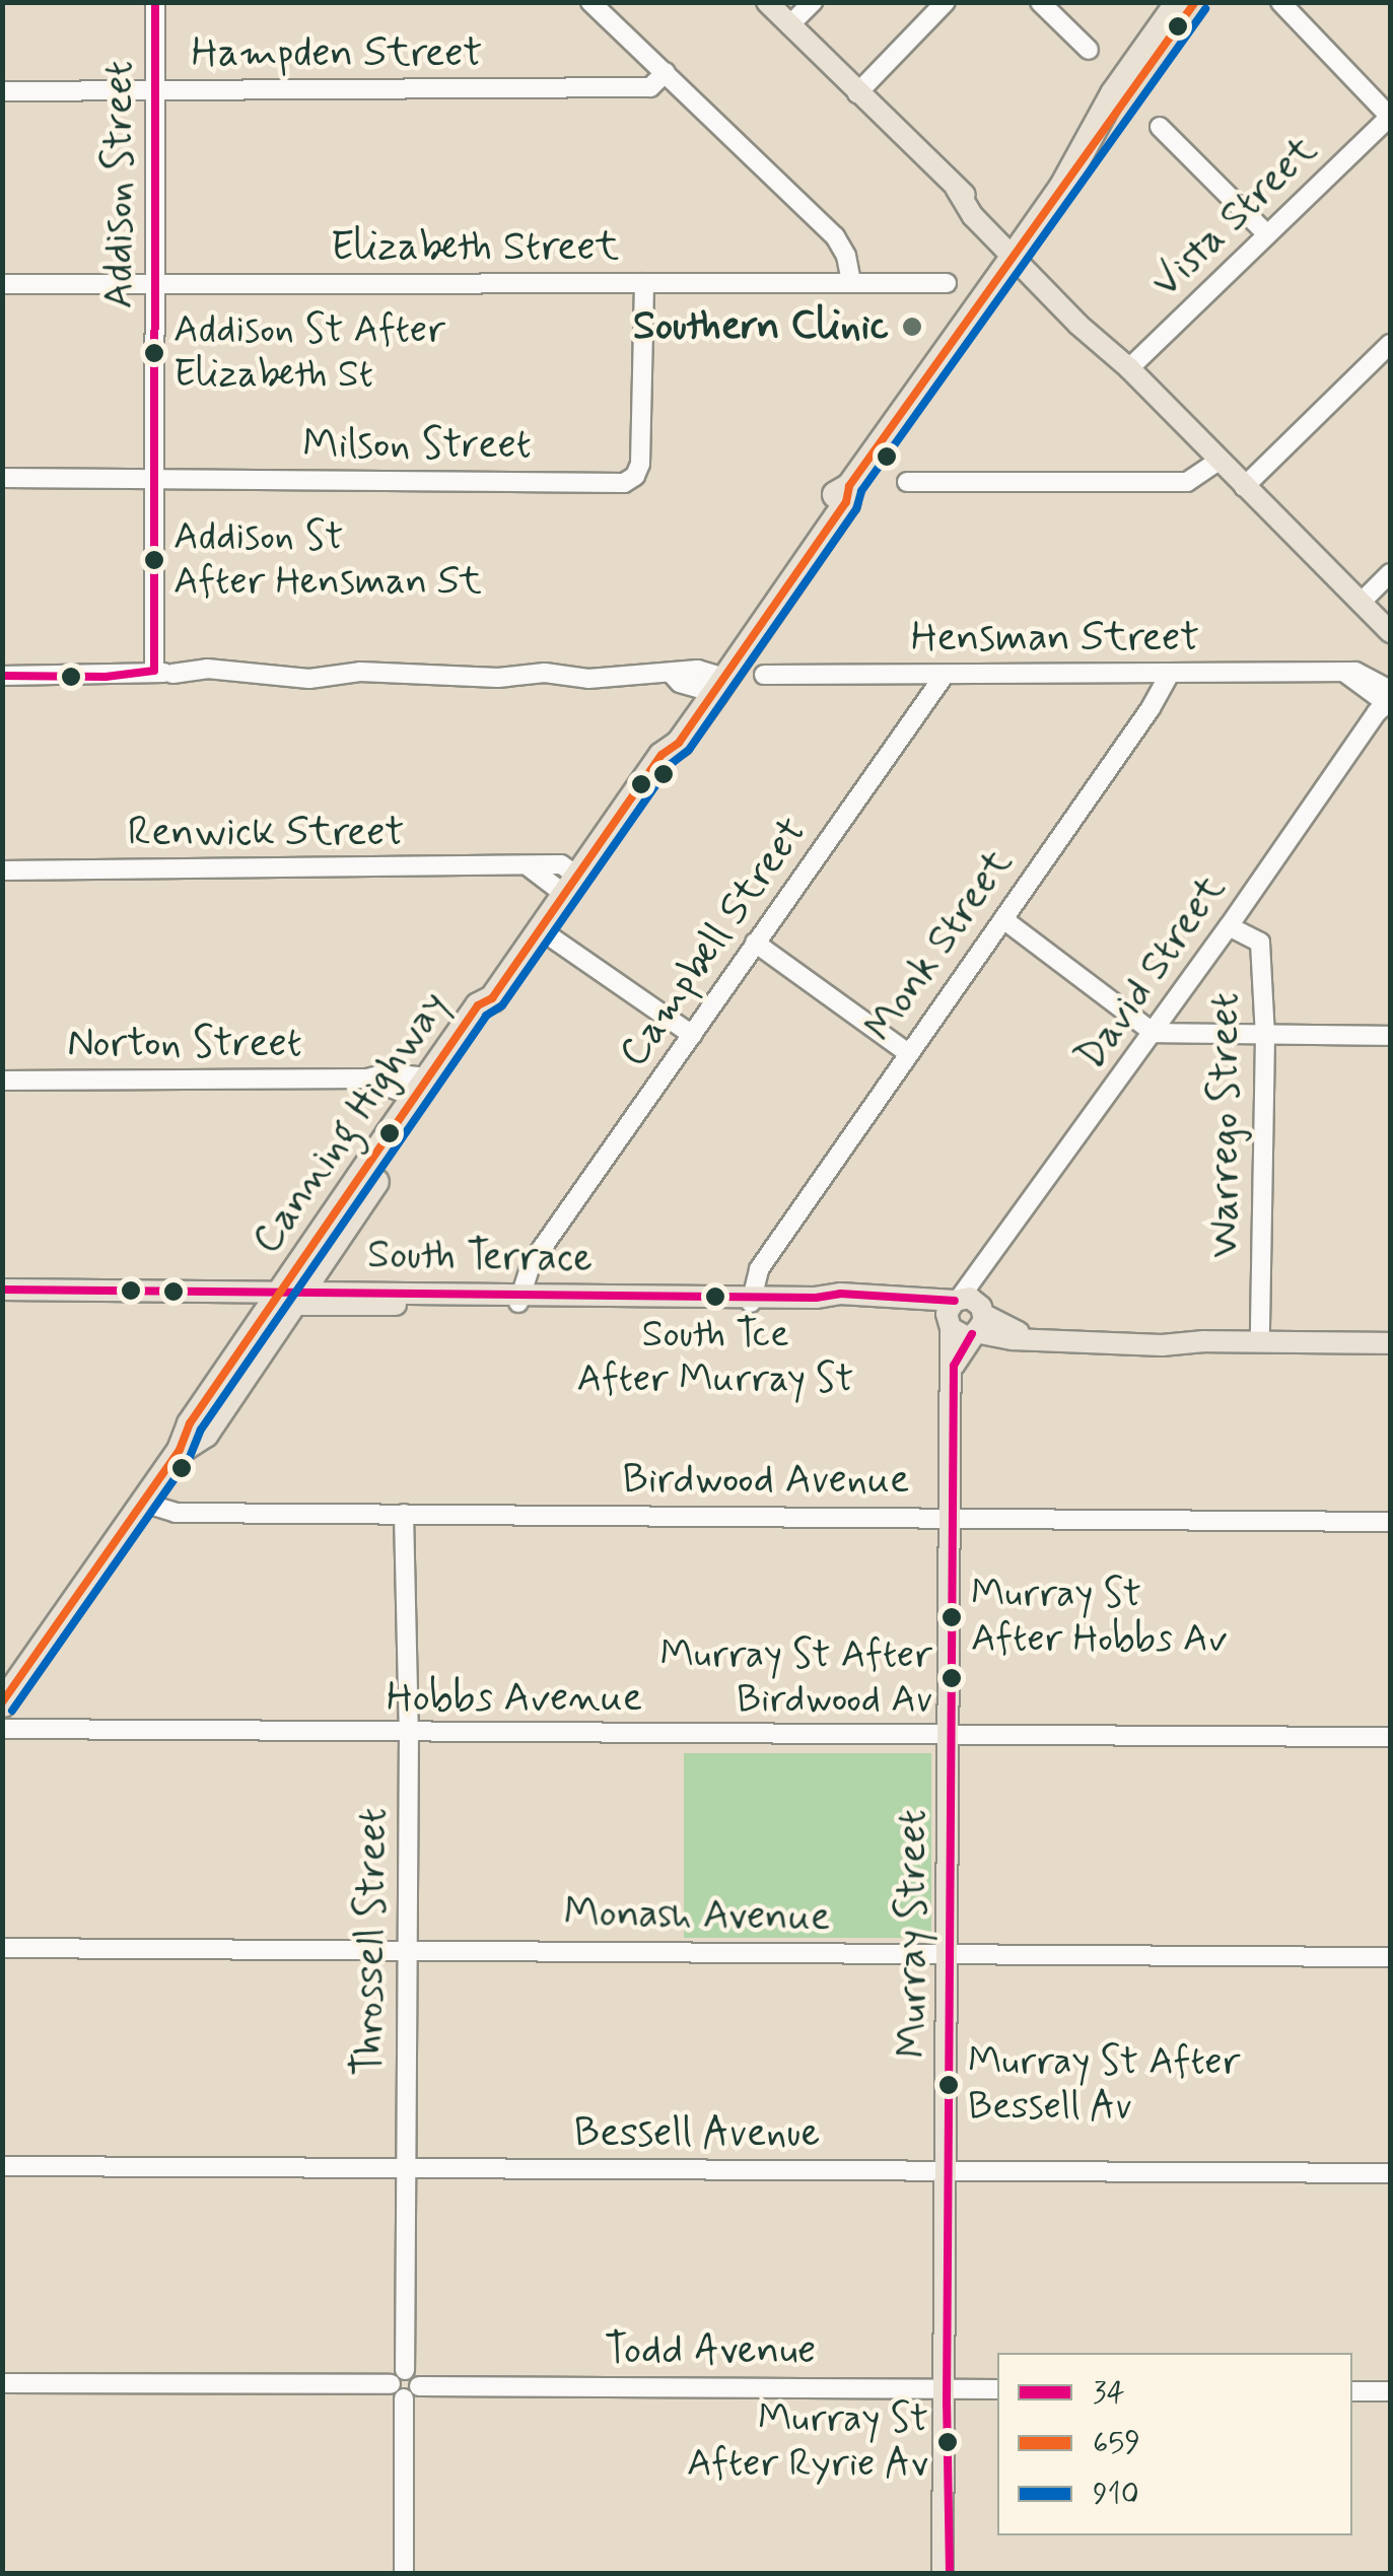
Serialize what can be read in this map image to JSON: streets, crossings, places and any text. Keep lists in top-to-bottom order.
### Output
{
  "streets": {
    "highway": ["Canning Highway"],
    "main road": ["South Terrace", "Murray Street"],
    "street": [
      "Hampden Street",
      "Addison Street",
      "Vista Street",
      "Elizabeth Street",
      "Milson Street",
      "Hensman Street",
      "Renwick Street",
      "Campbell Street",
      "Monk Street",
      "David Street",
      "Norton Street",
      "Warrego Street",
      "Birdwood Avenue",
      "Hobbs Avenue",
      "Monash Avenue",
      "Throssell Street",
      "Bessell Avenue",
      "Todd Avenue"
    ]
  },
  "crossings": [
    ["Hampden Street", "Addison Street"],
    ["Addison Street", "Elizabeth Street"],
    ["Addison Street", "Milson Street"],
    ["Elizabeth Street", "Milson Street"],
    ["Hensman Street", "Campbell Street"],
    ["Hensman Street", "Monk Street"],
    ["Hensman Street", "David Street"],
    ["Renwick Street", "Canning Highway"],
    ["Campbell Street", "South Terrace"],
    ["Monk Street", "South Terrace"],
    ["David Street", "Warrego Street"],
    ["David Street", "South Terrace"],
    ["David Street", "Murray Street"],
    ["Norton Street", "Canning Highway"],
    ["Canning Highway", "South Terrace"],
    ["Canning Highway", "Birdwood Avenue"],
    ["Warrego Street", "South Terrace"],
    ["South Terrace", "Murray Street"],
    ["Birdwood Avenue", "Murray Street"],
    ["Birdwood Avenue", "Throssell Street"],
    ["Hobbs Avenue", "Murray Street"],
    ["Hobbs Avenue", "Throssell Street"],
    ["Monash Avenue", "Murray Street"],
    ["Monash Avenue", "Throssell Street"],
    ["Murray Street", "Bessell Avenue"],
    ["Murray Street", "Todd Avenue"],
    ["Throssell Street", "Bessell Avenue"],
    ["Throssell Street", "Todd Avenue"]
  ],
  "places": [
    "Southern Clinic",
    "Addison St After Elizabeth St",
    "Addison St After Hensman St",
    "South Tce After Murray St",
    "Murray St After Hobbs Av",
    "Murray St After Birdwood Av",
    "Murray St After Bessell Av",
    "Murray St After Ryrie Av"
  ],
  "lines": ["transit line 34", "transit line 659", "transit line 910"],
  "legend": ["34", "659", "910"]
}
